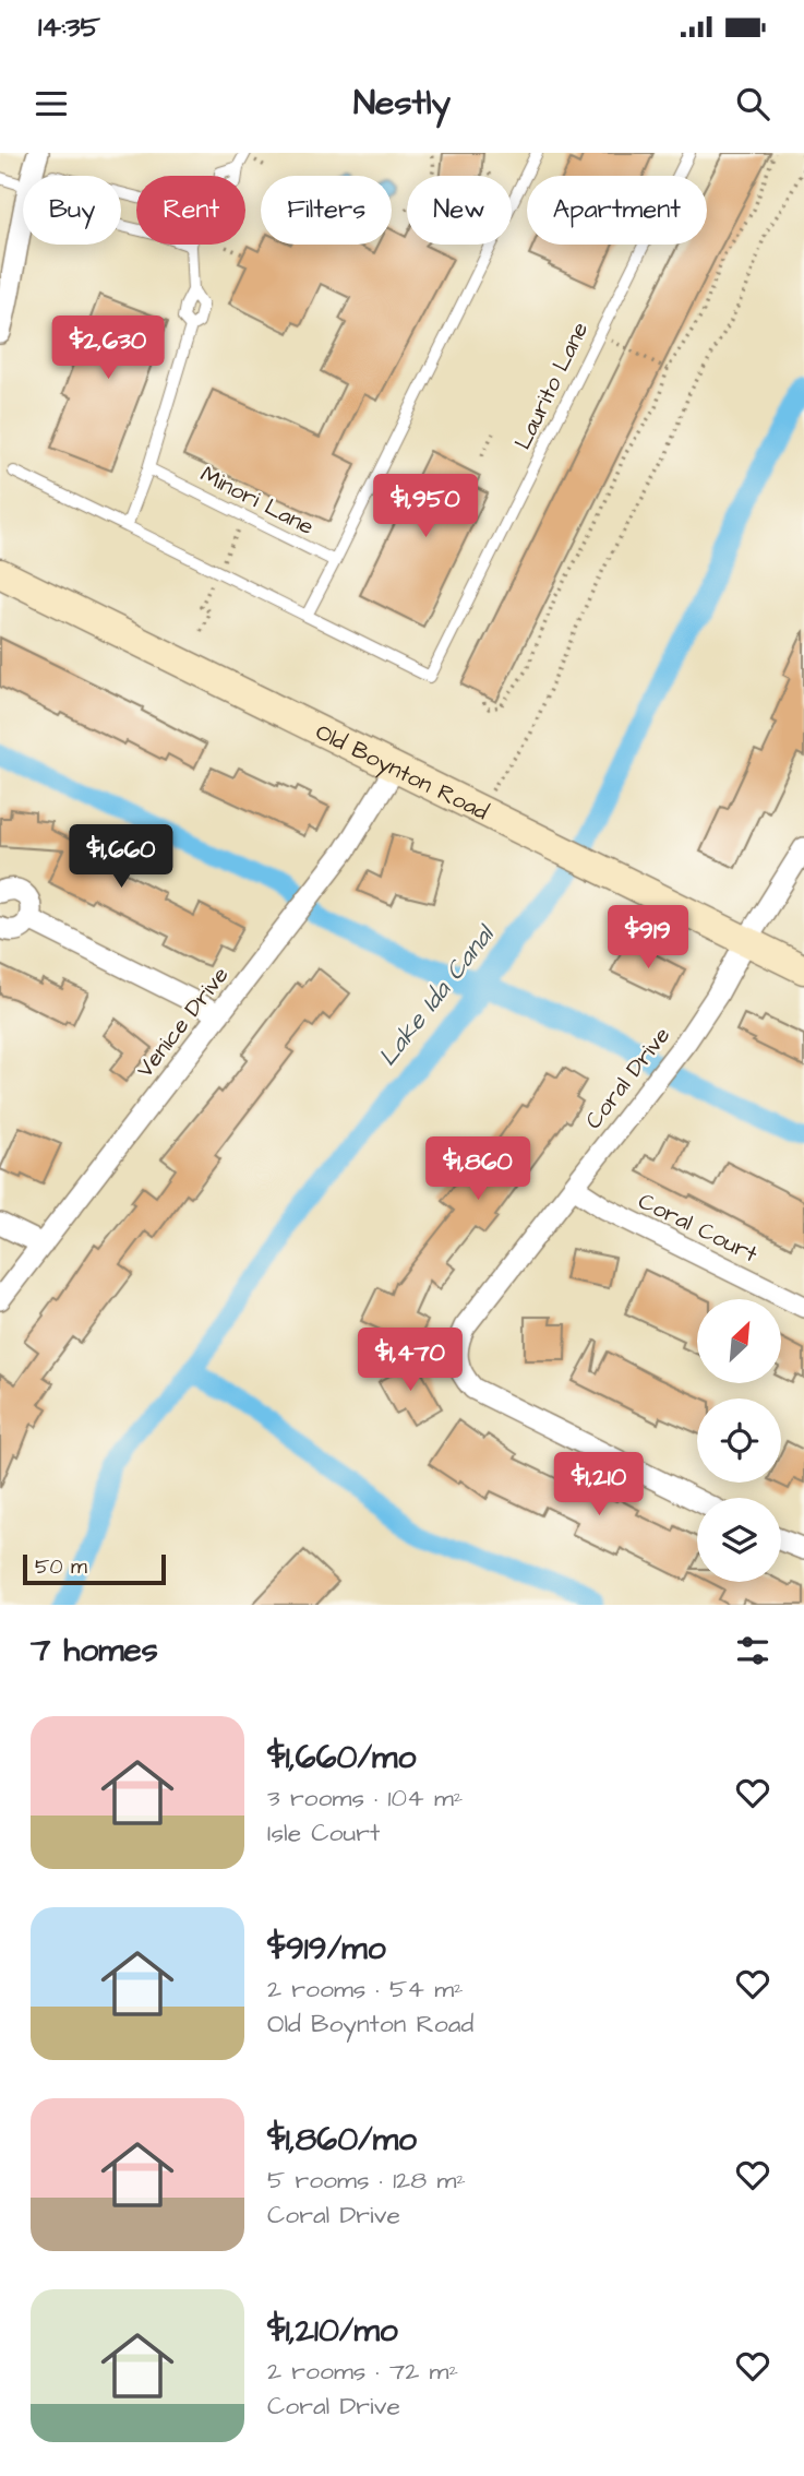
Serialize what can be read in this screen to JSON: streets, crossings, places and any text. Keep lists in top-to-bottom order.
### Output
{
  "streets": {
    "street": [
      "Old Boynton Road",
      "Venice Drive",
      "Coral Drive",
      "Coral Court"
    ],
    "lane": ["Laurito Lane", "Minori Lane"]
  },
  "crossings": [
    ["Old Boynton Road", "Venice Drive"],
    ["Old Boynton Road", "Coral Drive"],
    ["Coral Drive", "Coral Court"]
  ],
  "water": ["Lake Ida Canal"],
  "scale_bar": "50 m",
  "north": "top right",
  "page": {
    "status": "14:35",
    "header": "Nestly",
    "chip": [
      "Buy",
      "Rent",
      "Filters",
      "New",
      "Apartment"
    ],
    "price": [
      "$2,630",
      "$1,950",
      "$1,660",
      "$919",
      "$1,860",
      "$1,470",
      "$1,210"
    ],
    "scale": "50 m",
    "heading": "7 homes",
    "list": [
      {
        "name": "$1,660/mo",
        "note": "3 rooms · 104 m² · Isle Court"
      },
      {
        "name": "$919/mo",
        "note": "2 rooms · 54 m² · Old Boynton Road"
      },
      {
        "name": "$1,860/mo",
        "note": "5 rooms · 128 m² · Coral Drive"
      },
      {
        "name": "$1,210/mo",
        "note": "2 rooms · 72 m² · Coral Drive"
      }
    ]
  }
}
